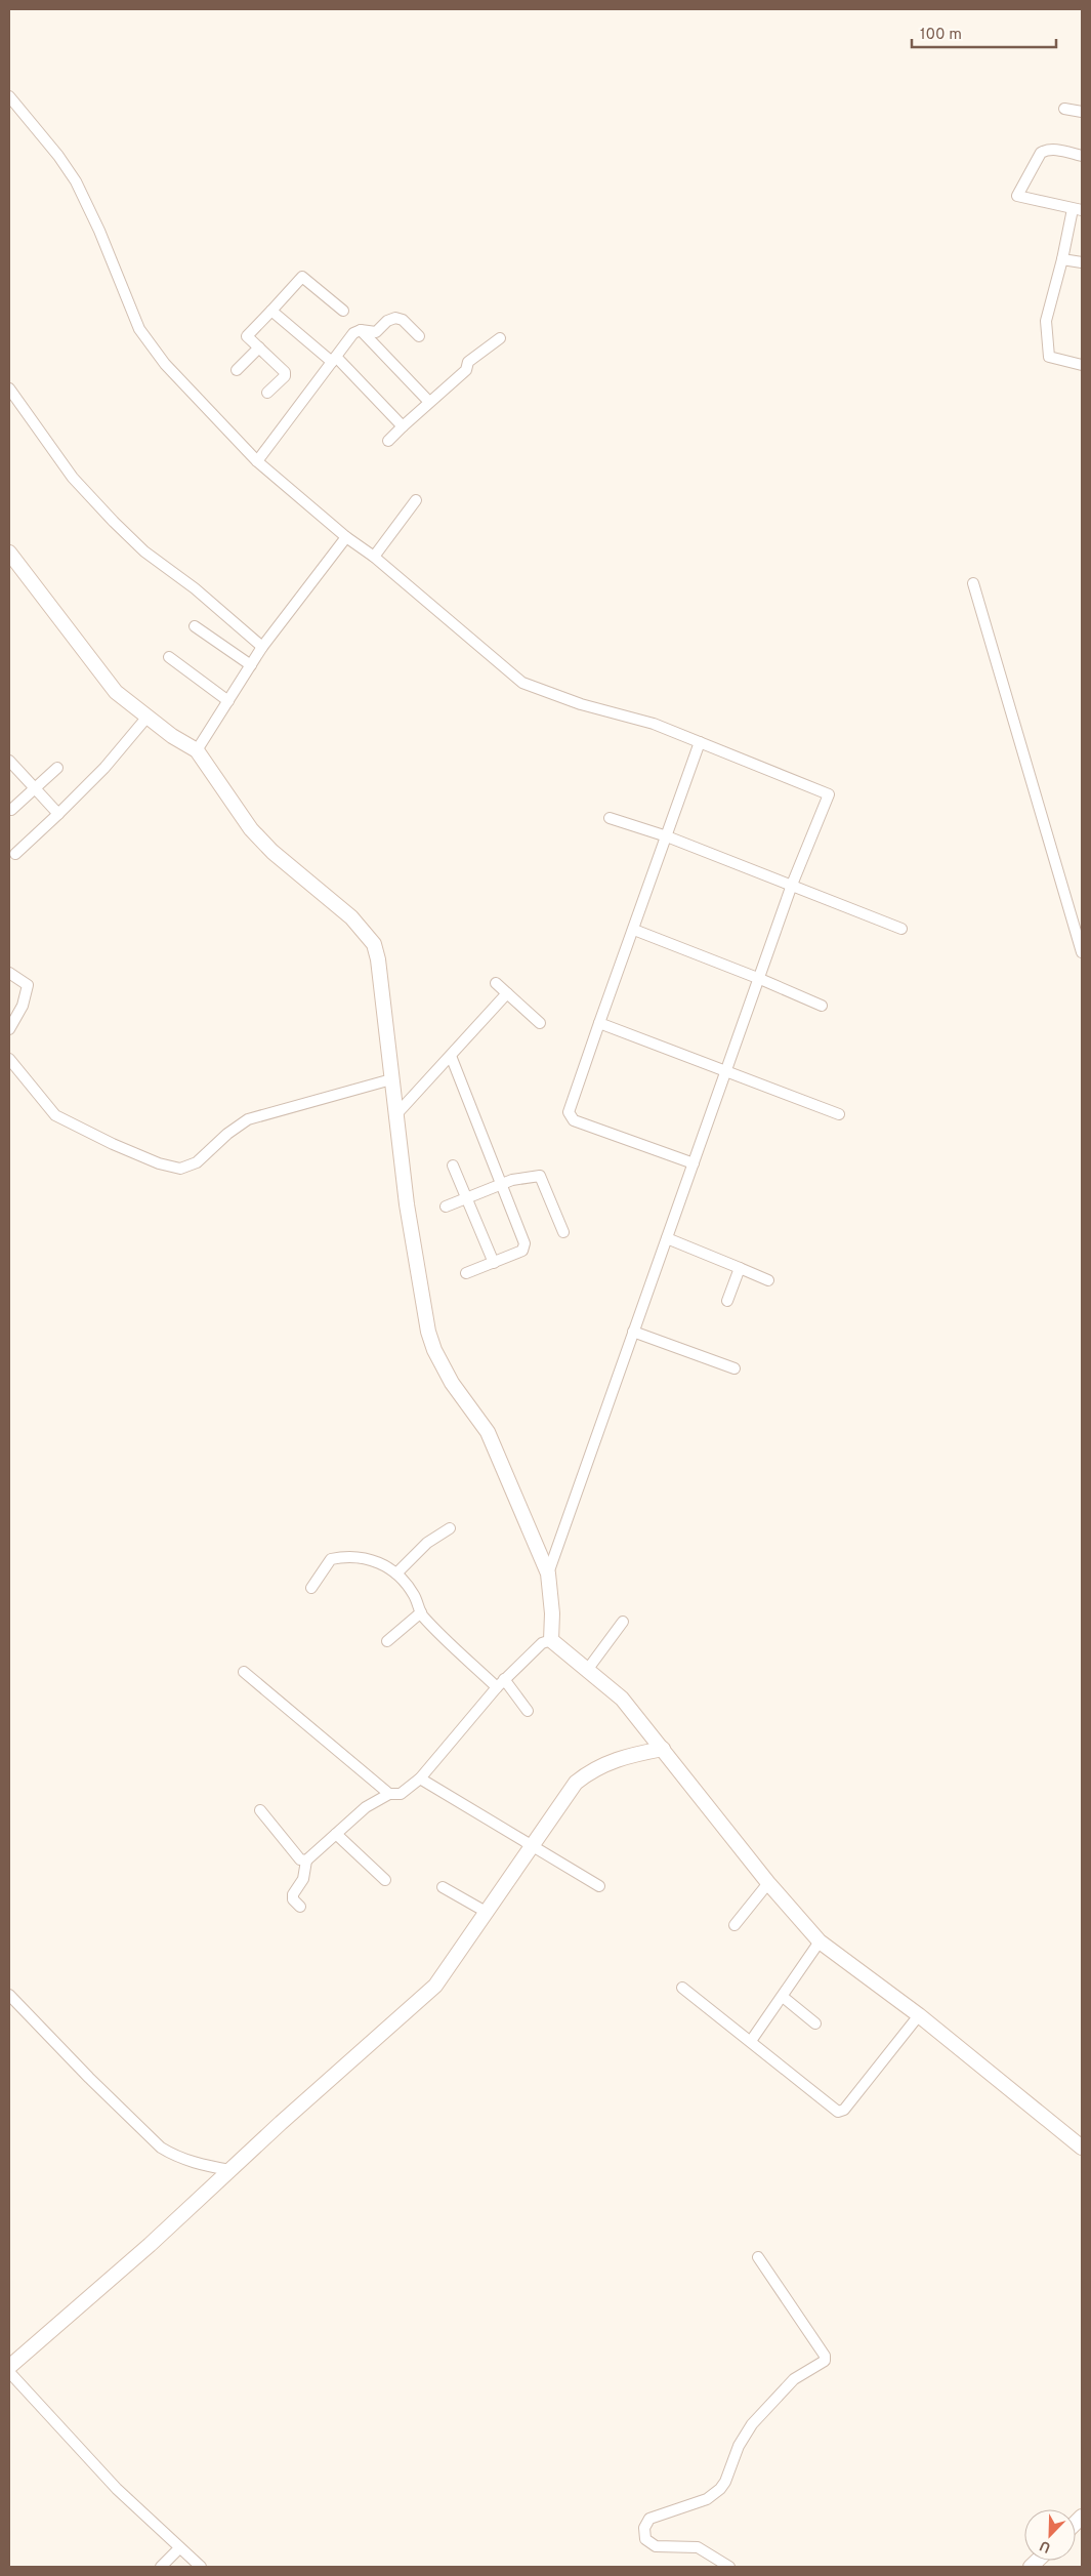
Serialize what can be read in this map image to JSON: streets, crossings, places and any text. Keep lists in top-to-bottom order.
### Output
{
  "scale_bar": "100 m",
  "north": "bottom left"
}
